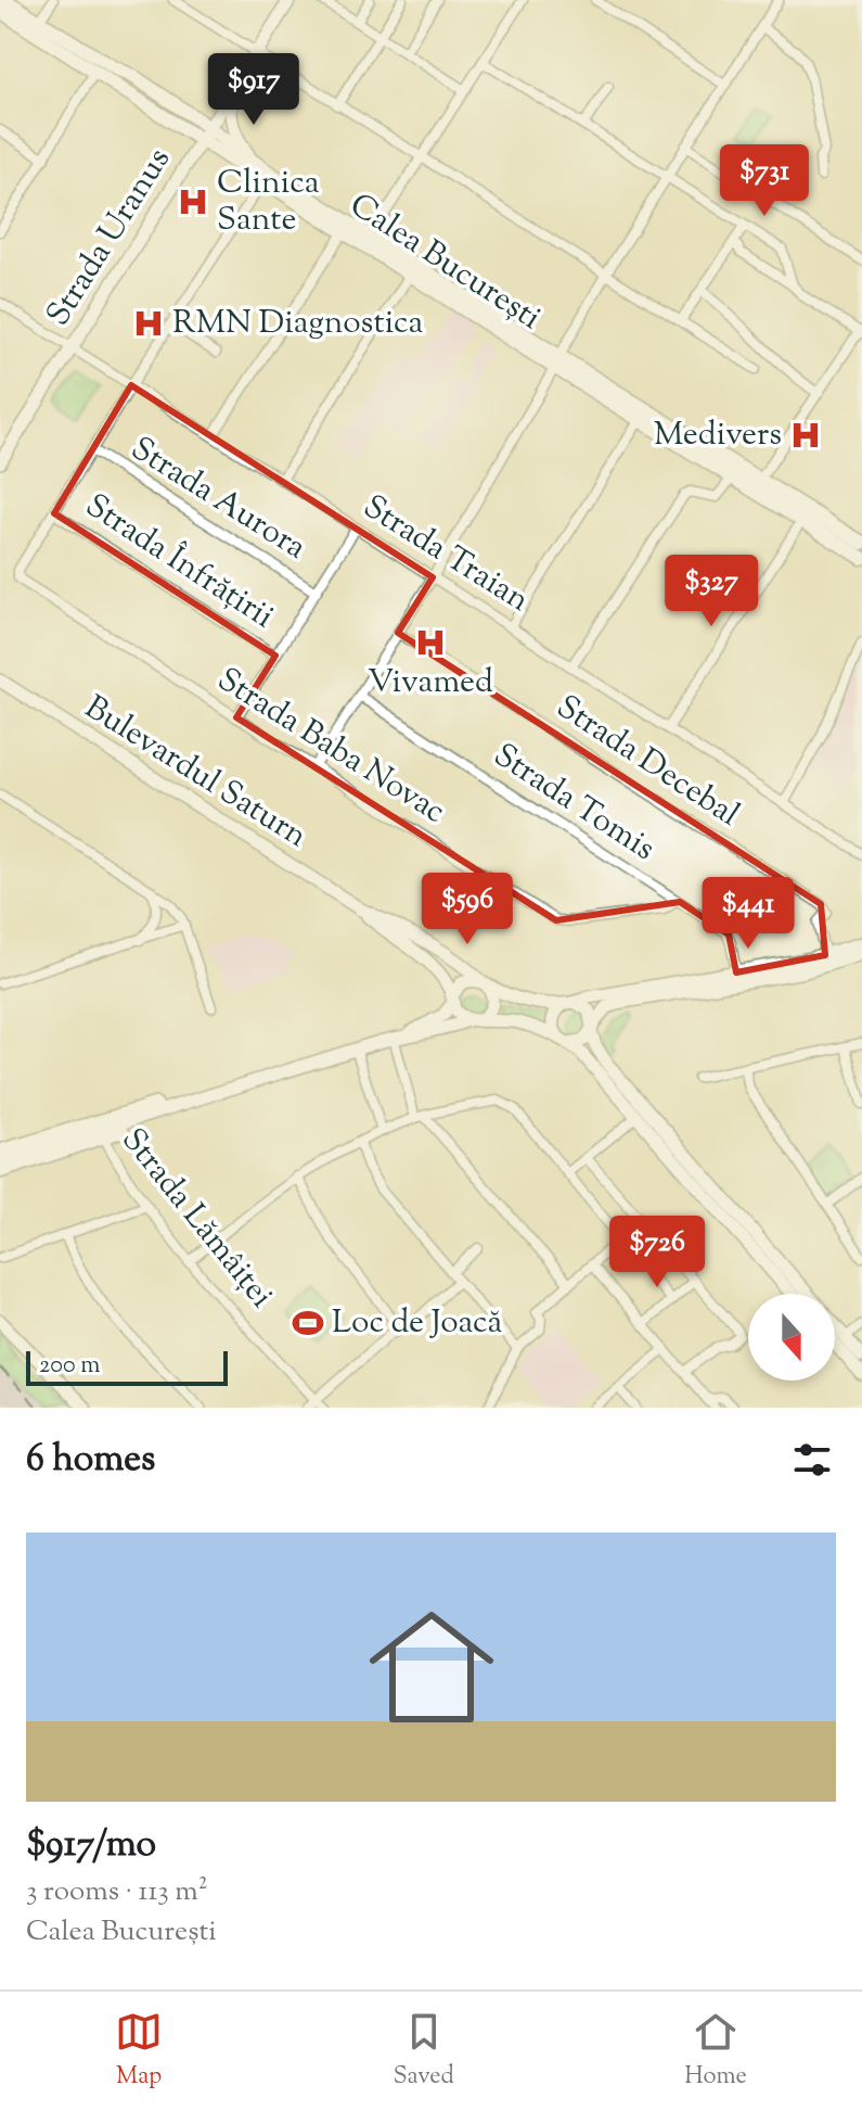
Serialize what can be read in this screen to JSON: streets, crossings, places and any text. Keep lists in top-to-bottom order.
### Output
{
  "streets": {
    "main road": [
      "Strada Uranus",
      "Calea București",
      "Bulevardul Saturn",
      "Strada Lămâiței"
    ],
    "street": [
      "Strada Aurora",
      "Strada Traian",
      "Strada Înfrățirii",
      "Strada Baba Novac",
      "Strada Decebal",
      "Strada Tomis"
    ]
  },
  "crossings": [
    ["Strada Uranus", "Calea București"],
    ["Strada Uranus", "Strada Traian"],
    ["Strada Înfrățirii", "Strada Baba Novac"],
    ["Strada Baba Novac", "Strada Tomis"]
  ],
  "places": {
    "hospital": [
      "Clinica Sante",
      "RMN Diagnostica",
      "Medivers",
      "Vivamed"
    ],
    "sports": ["Loc de Joacă"]
  },
  "scale_bar": "200 m",
  "north": "bottom",
  "page": {
    "price": [
      "$917",
      "$731",
      "$327",
      "$596",
      "$441",
      "$726"
    ],
    "scale": "200 m",
    "heading": "6 homes",
    "list": [
      {
        "name": "$917/mo",
        "note": "3 rooms · 113 m² · Calea București"
      }
    ],
    "tabs": ["Map", "Saved", "Home"]
  }
}
